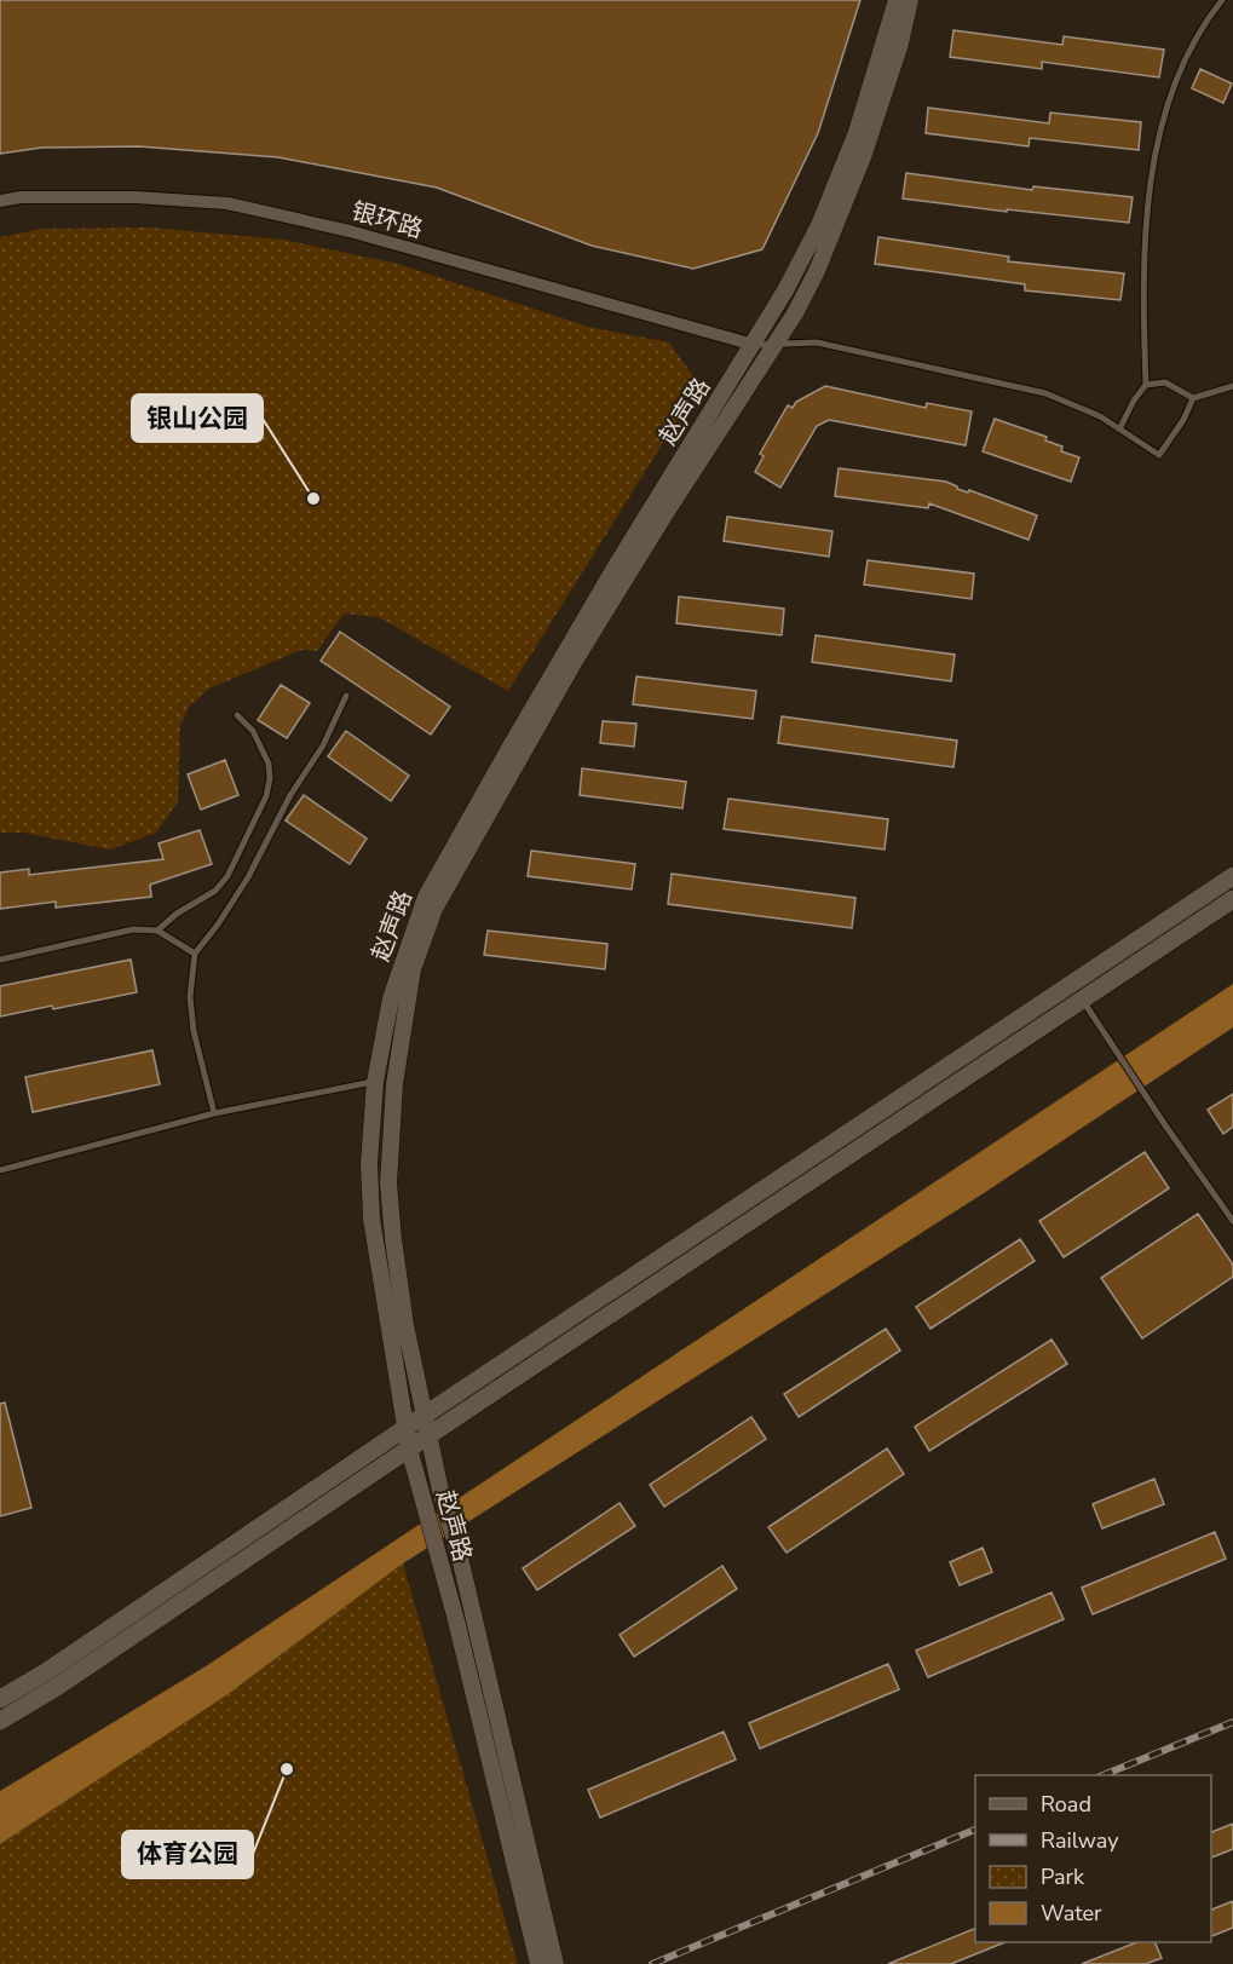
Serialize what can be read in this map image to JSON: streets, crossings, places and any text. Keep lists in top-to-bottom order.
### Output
{
  "streets": {
    "street": ["银环路", "赵声路"]
  },
  "crossings": [
    ["银环路", "赵声路"]
  ],
  "places": ["银山公园", "体育公园"],
  "legend": [
    "Road",
    "Railway",
    "Park",
    "Water"
  ]
}
